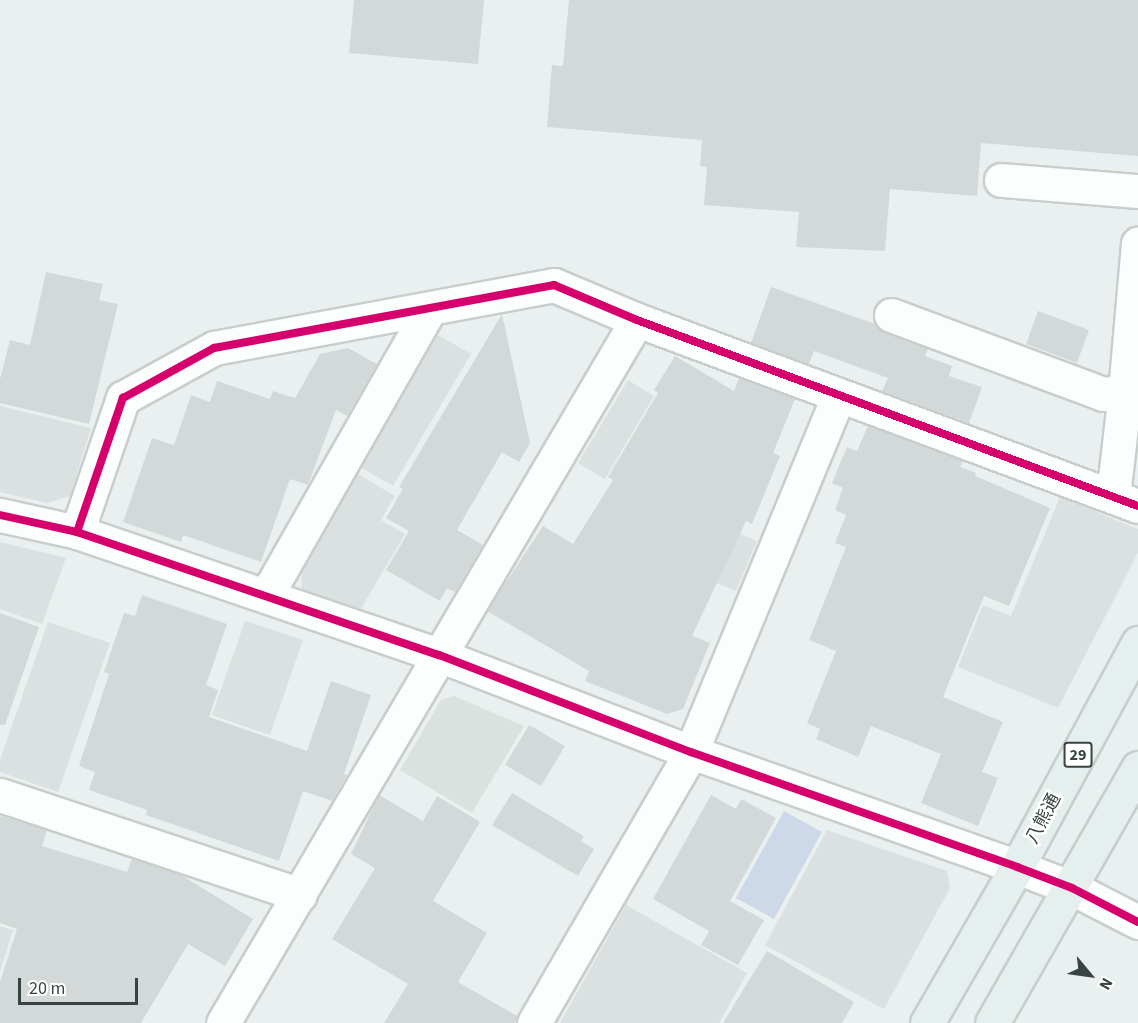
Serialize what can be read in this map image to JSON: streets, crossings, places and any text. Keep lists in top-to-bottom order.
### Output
{
  "streets": {
    "main road": ["29", "八熊通"]
  },
  "scale_bar": "20 m",
  "north": "bottom right"
}
